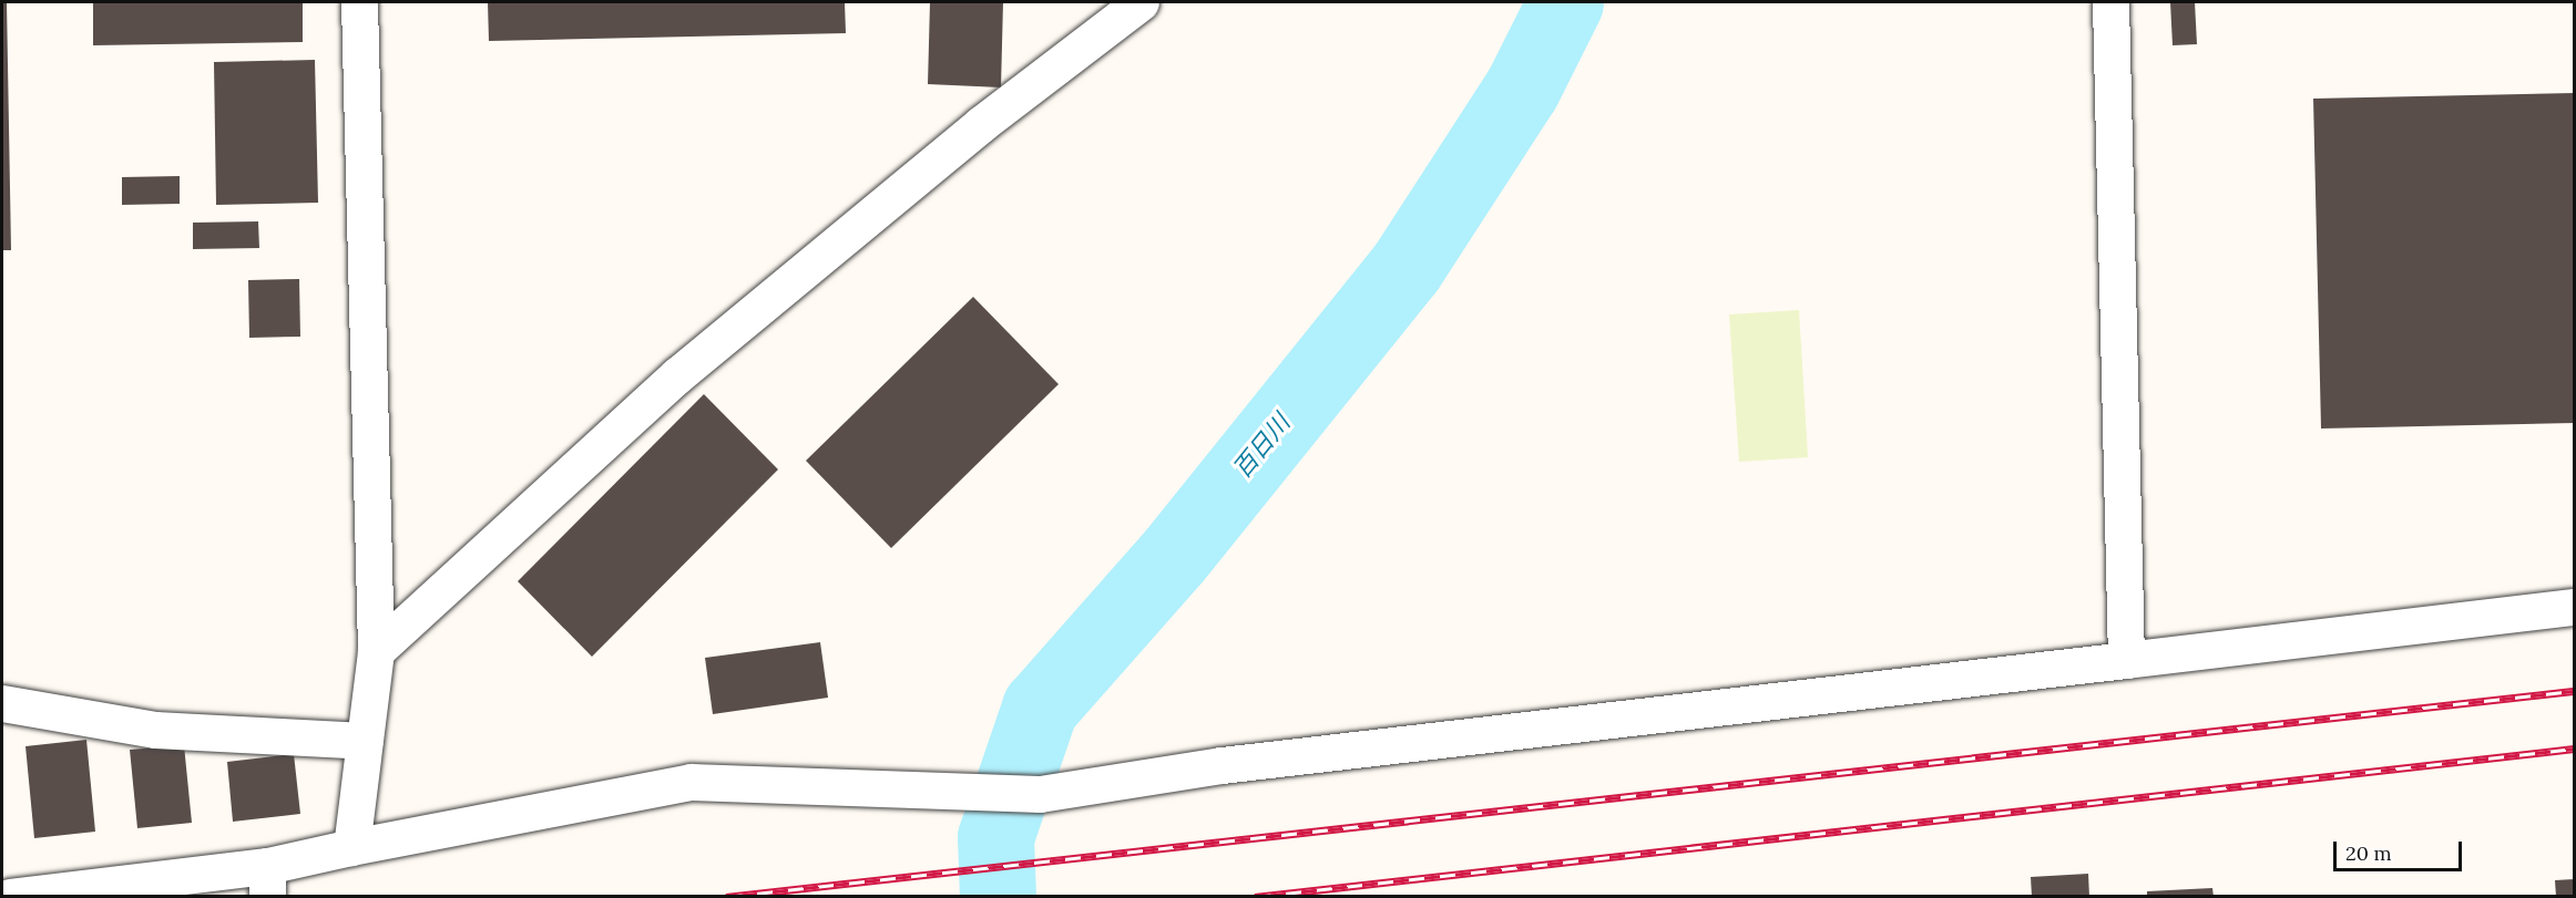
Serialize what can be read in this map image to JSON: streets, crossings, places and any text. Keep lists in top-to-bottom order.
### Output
{
  "water": ["百日川"],
  "scale_bar": "20 m"
}
